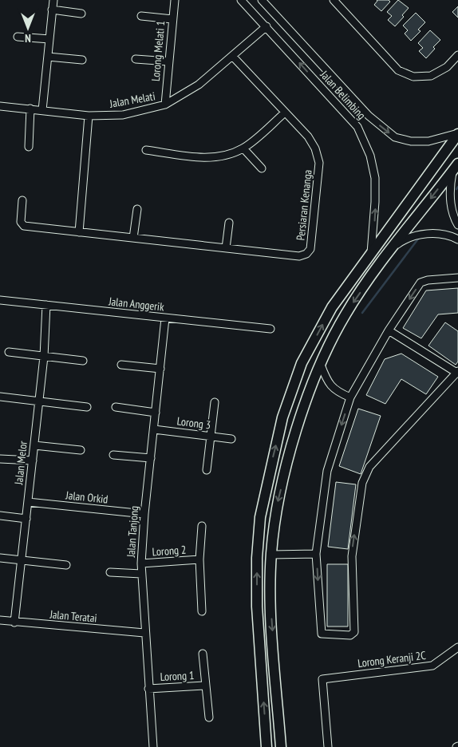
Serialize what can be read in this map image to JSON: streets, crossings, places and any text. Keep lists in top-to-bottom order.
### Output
{
  "streets": {
    "street": [
      "Lorong Melati 1",
      "Jalan Belimbing",
      "Jalan Melati",
      "Persiaran Kenanga",
      "Jalan Anggerik",
      "Lorong 3",
      "Jalan Melor",
      "Jalan Orkid",
      "Jalan Tanjong",
      "Lorong 2",
      "Jalan Teratai",
      "Lorong Keranji 2C",
      "Lorong 1"
    ]
  },
  "crossings": [
    ["Lorong Melati 1", "Jalan Melati"],
    ["Jalan Belimbing", "Jalan Melati"],
    ["Jalan Melati", "Persiaran Kenanga"],
    ["Jalan Anggerik", "Jalan Melor"],
    ["Jalan Anggerik", "Jalan Tanjong"],
    ["Lorong 3", "Jalan Tanjong"],
    ["Jalan Melor", "Jalan Orkid"],
    ["Jalan Melor", "Jalan Teratai"],
    ["Jalan Orkid", "Jalan Tanjong"],
    ["Jalan Tanjong", "Lorong 2"],
    ["Jalan Tanjong", "Jalan Teratai"],
    ["Jalan Tanjong", "Lorong 1"]
  ],
  "north": "bottom"
}
